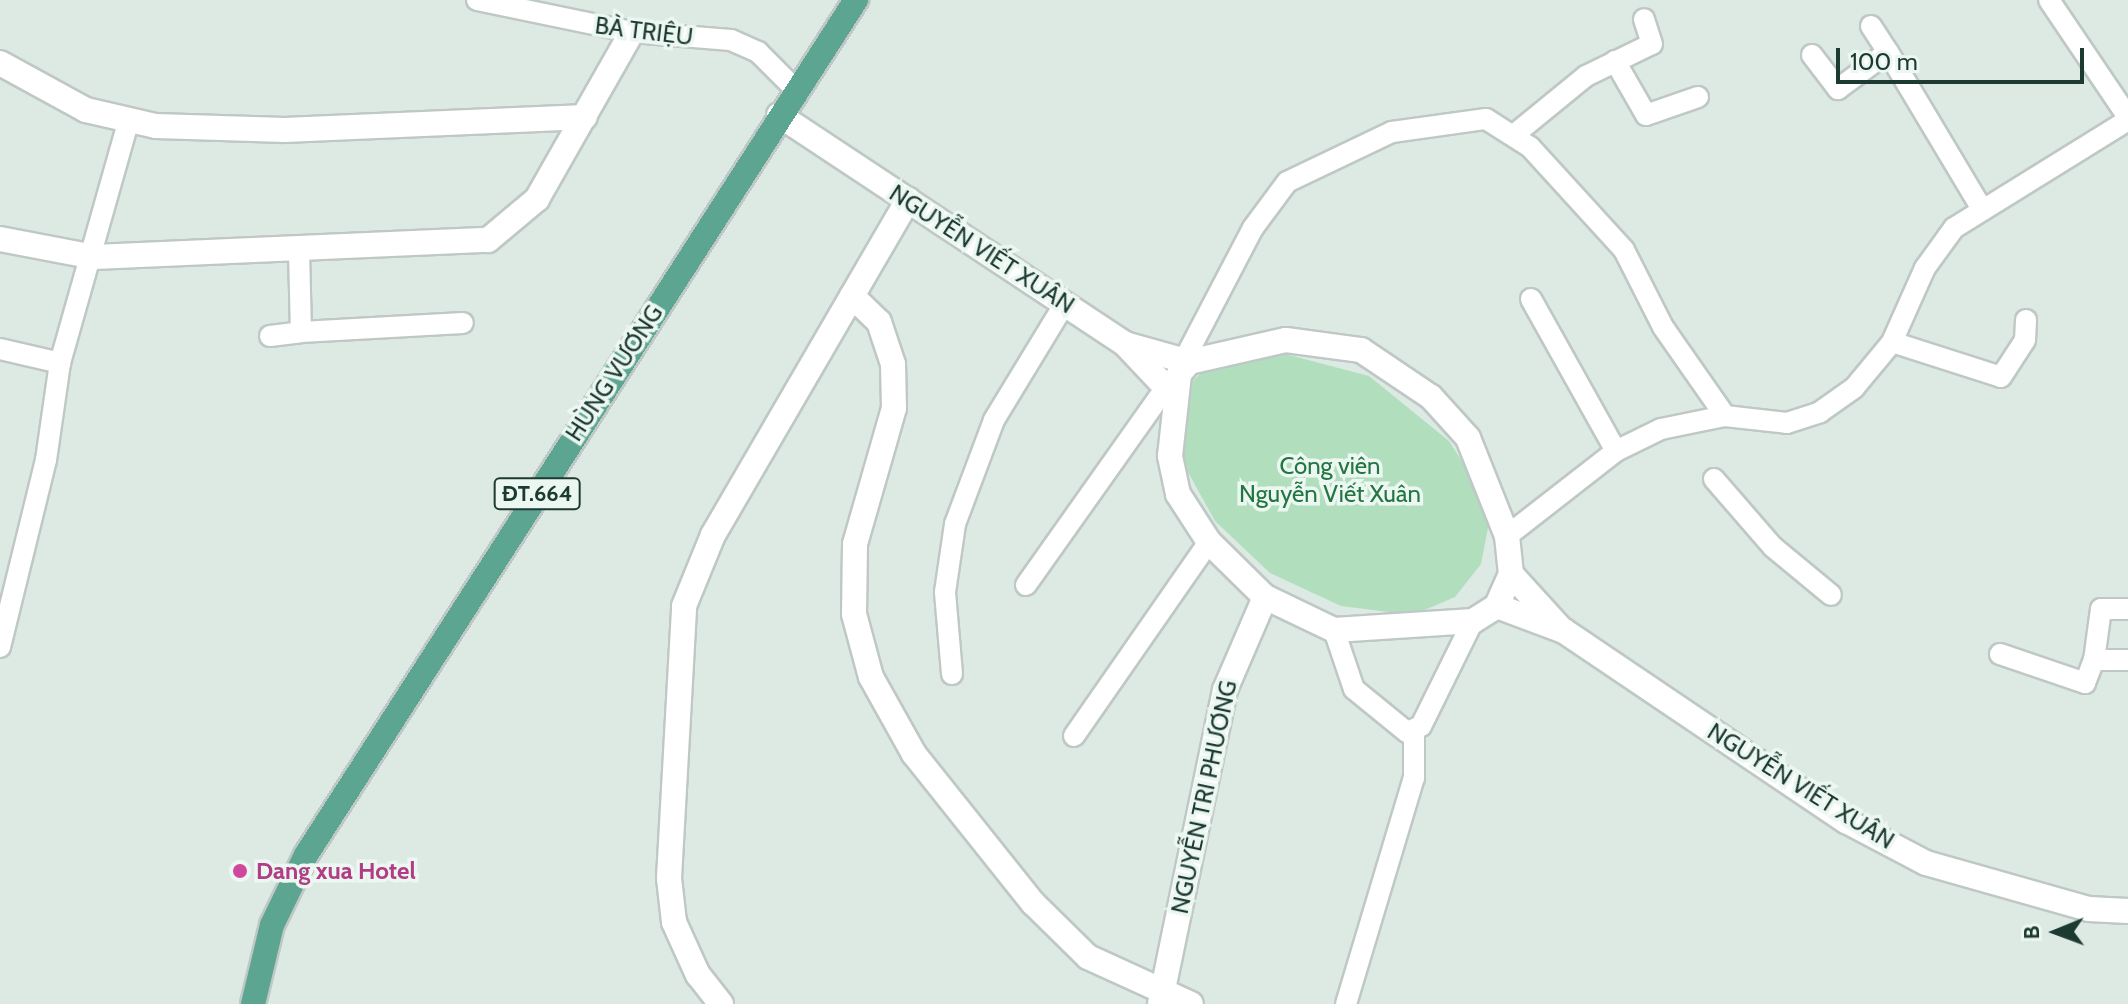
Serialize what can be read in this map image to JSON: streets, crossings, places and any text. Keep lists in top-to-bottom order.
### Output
{
  "streets": {
    "main road": ["HÙNG VƯƠNG", "ĐT.664"],
    "street": ["BÀ TRIỆU", "NGUYỄN VIẾT XUÂN", "NGUYỄN TRI PHƯƠNG"]
  },
  "crossings": [
    ["BÀ TRIỆU", "HÙNG VƯƠNG"],
    ["NGUYỄN VIẾT XUÂN", "HÙNG VƯƠNG"]
  ],
  "parks": ["Công viên Nguyễn Viết Xuân"],
  "places": ["Dang xua Hotel"],
  "scale_bar": "100 m",
  "north": "left"
}
